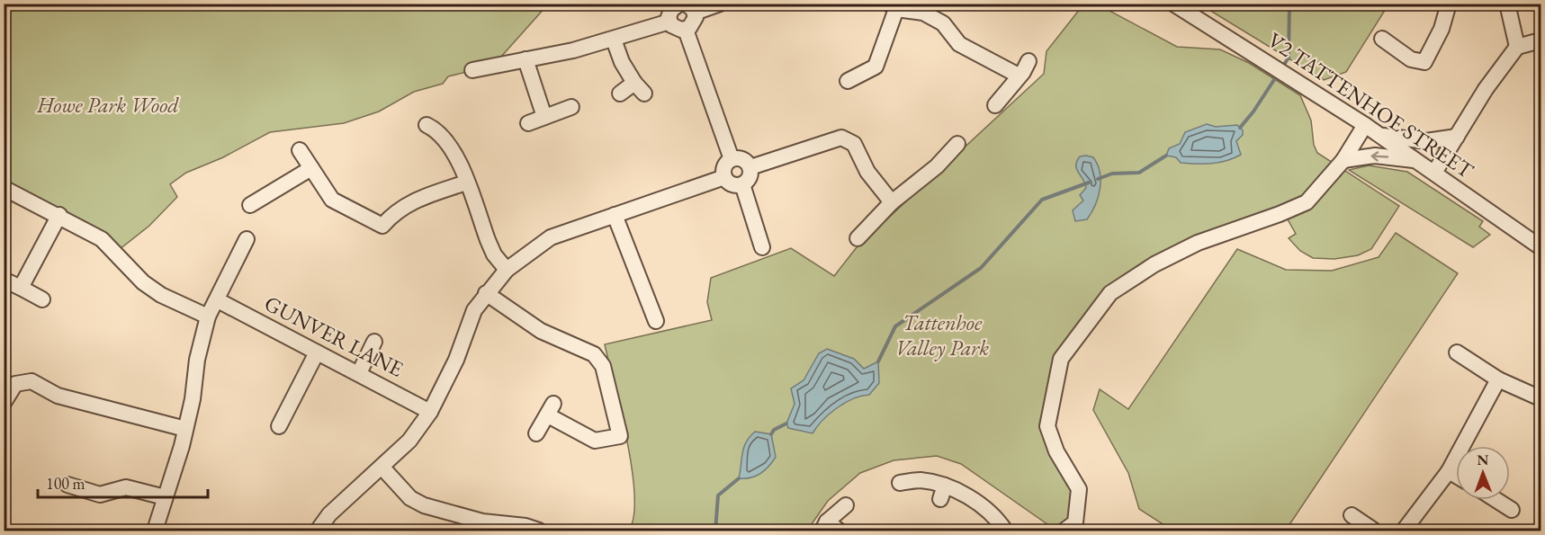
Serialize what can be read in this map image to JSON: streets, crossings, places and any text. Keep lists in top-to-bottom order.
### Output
{
  "streets": {
    "street": ["V2 TATTENHOE STREET", "GUNVER LANE"]
  },
  "parks": ["Howe Park Wood", "Tattenhoe Valley Park"],
  "scale_bar": "100 m",
  "north": "top"
}
